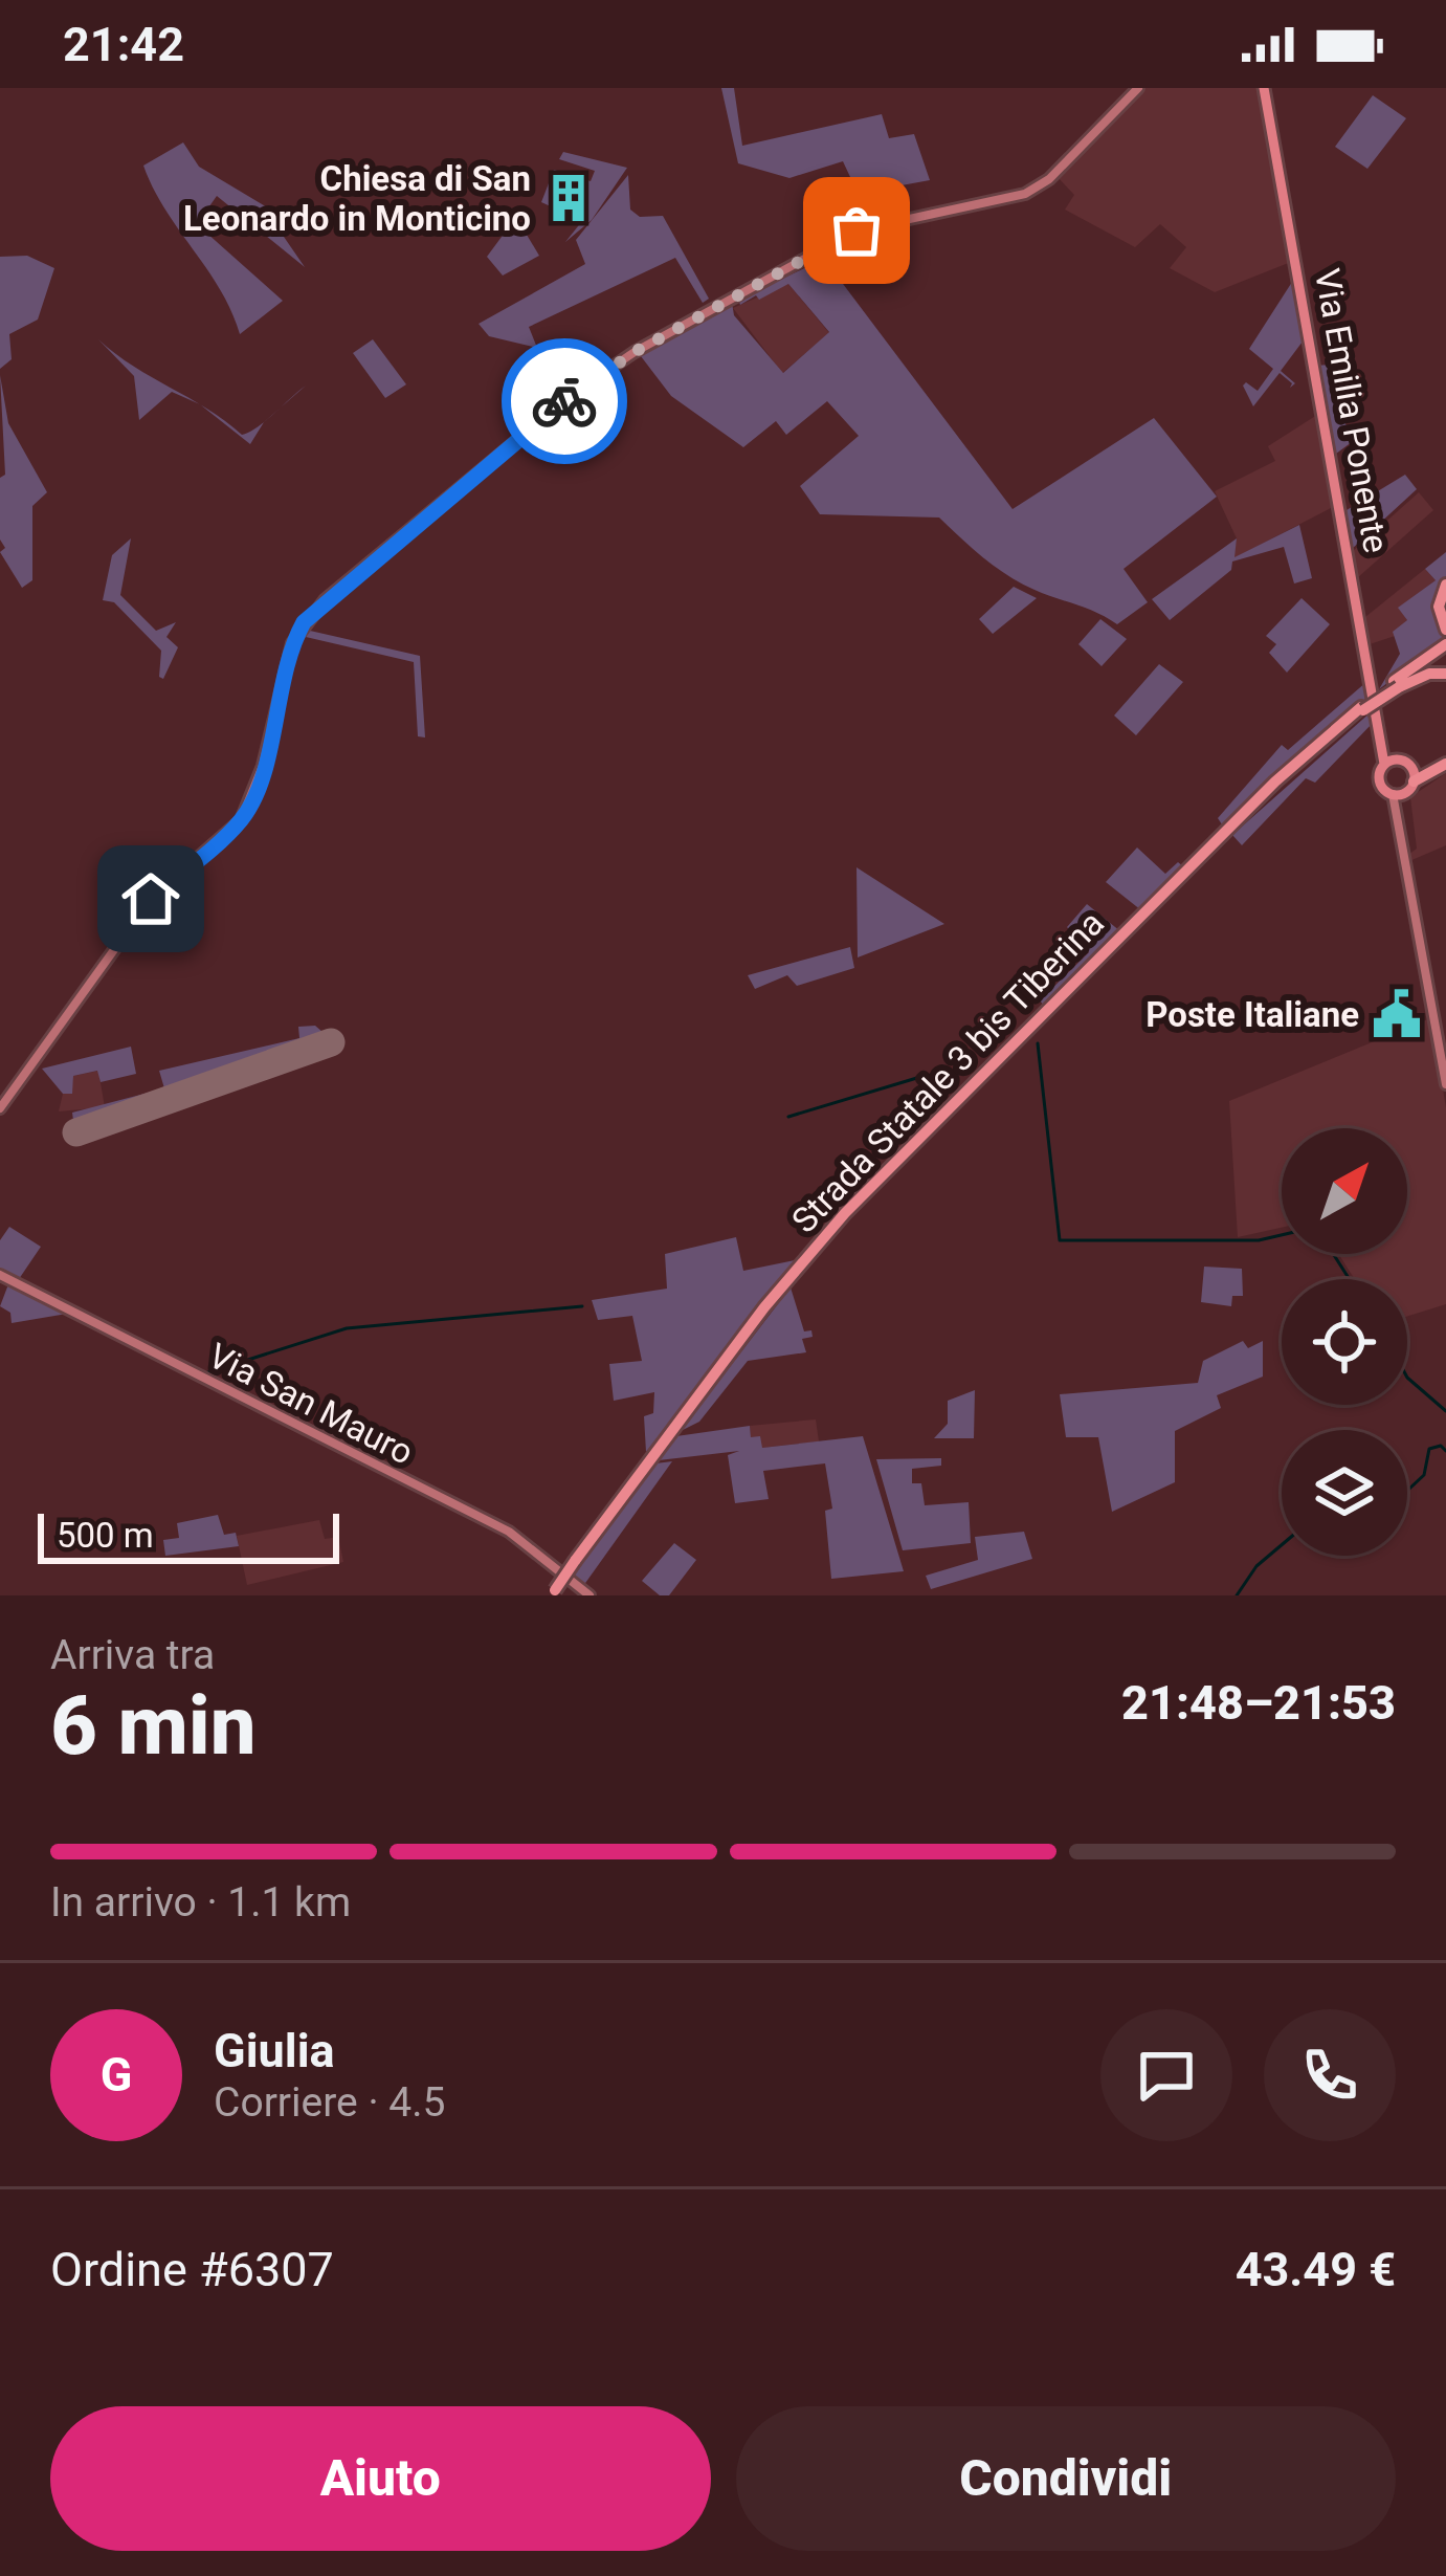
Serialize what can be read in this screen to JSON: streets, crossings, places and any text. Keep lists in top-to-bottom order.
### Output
{
  "streets": {
    "highway": ["Strada Statale 3 bis Tiberina"],
    "main road": ["Via Emilia Ponente", "Via San Mauro"]
  },
  "places": {
    "building": ["Chiesa di San Leonardo in Monticino"],
    "public building": ["Poste Italiane"]
  },
  "scale_bar": "500 m",
  "north": "top right",
  "page": {
    "status": "21:42",
    "scale": "500 m",
    "heading": ["6 min", "Arriva tra", "21:48–21:53"],
    "panel": [
      "Giulia",
      "Corriere · 4.5",
      "Ordine #6307",
      "43.49 €"
    ],
    "bar": "In arrivo · 1.1 km",
    "round": "G",
    "buttons": ["Aiuto", "Condividi"]
  }
}
